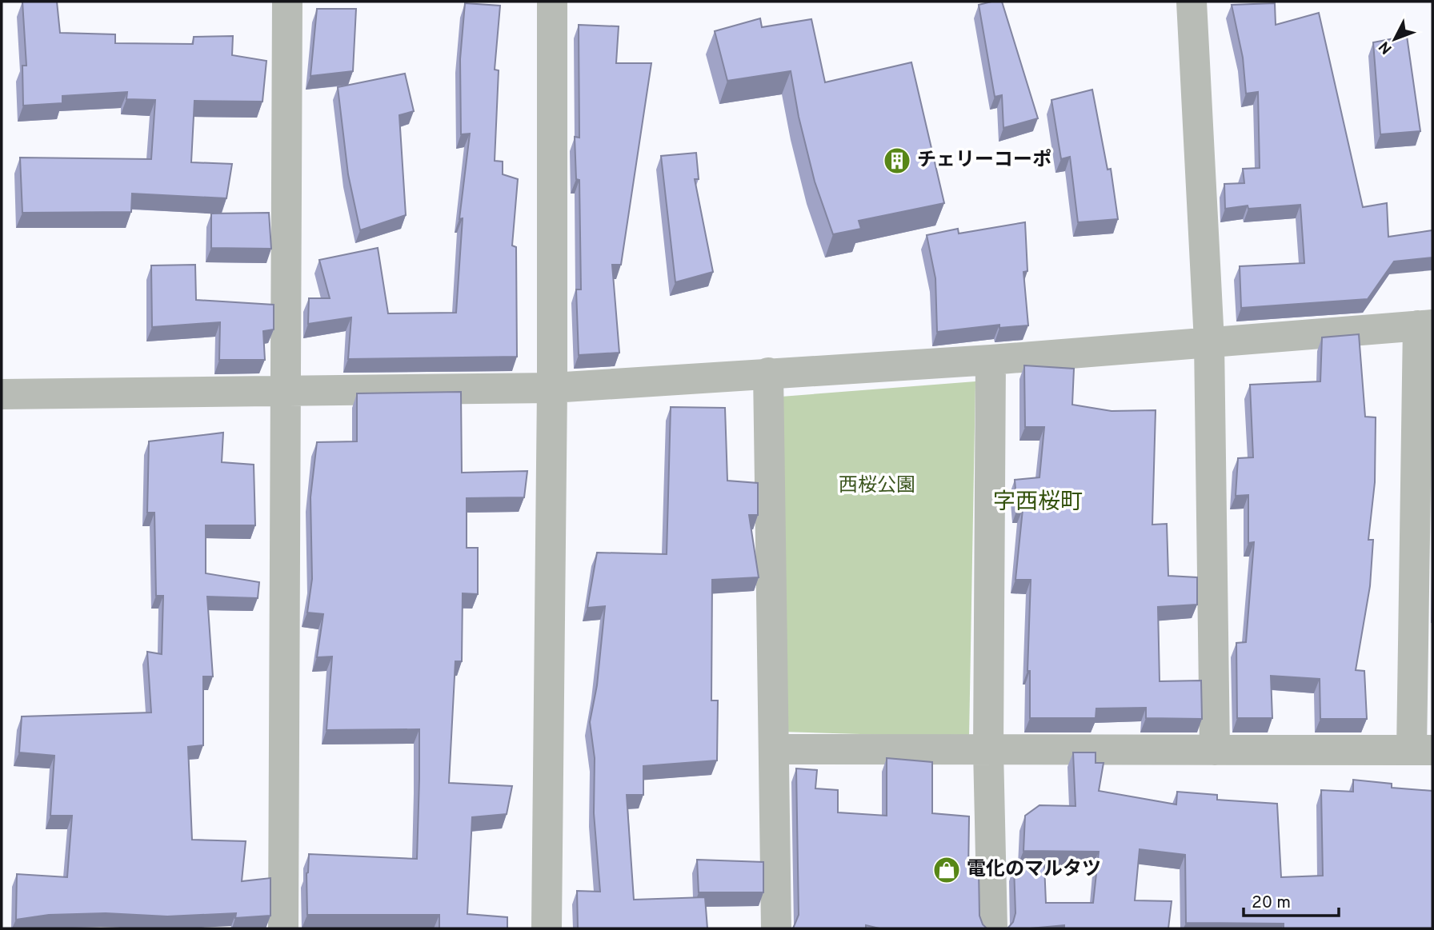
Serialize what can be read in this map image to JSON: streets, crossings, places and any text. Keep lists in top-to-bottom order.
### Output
{
  "districts": ["字西桜町"],
  "parks": ["西桜公園"],
  "places": {
    "building": ["チェリーコーポ"],
    "shop": ["電化のマルタツ"]
  },
  "scale_bar": "20 m",
  "north": "bottom left"
}
